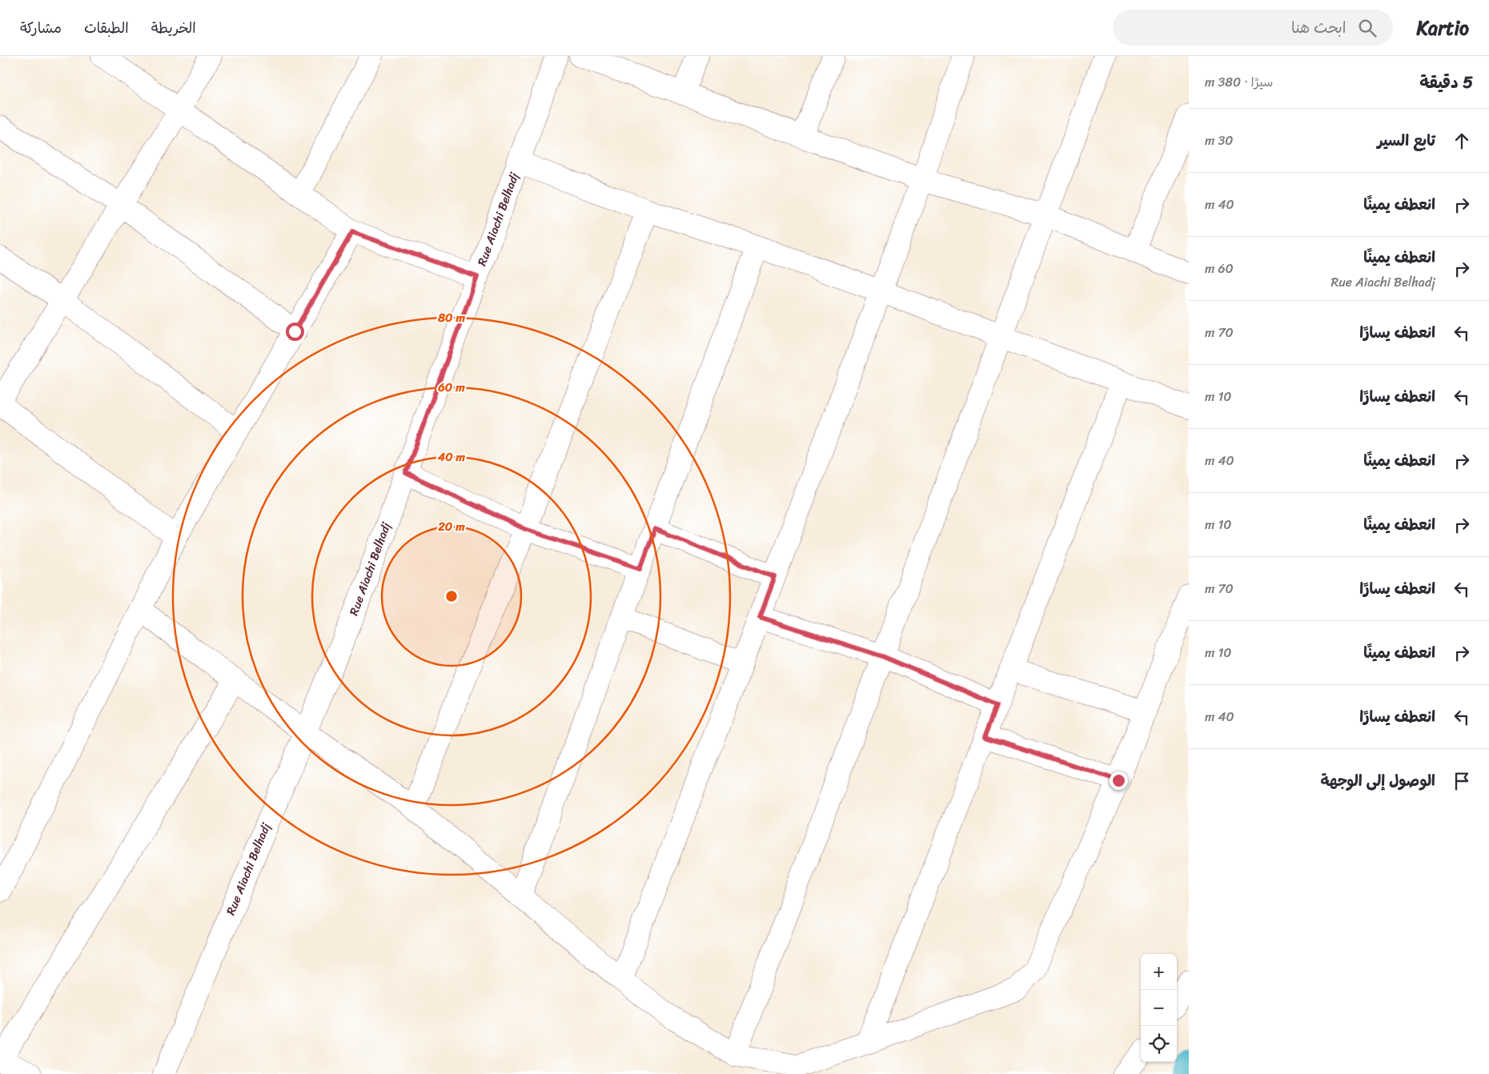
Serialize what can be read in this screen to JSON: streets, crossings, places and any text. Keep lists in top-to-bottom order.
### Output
{
  "streets": {
    "street": ["Rue Aiachi Belhadj"]
  },
  "page": {
    "header": "Kartio",
    "search": "ابحث هنا",
    "nav": ["الخريطة", "الطبقات", "مشاركة"],
    "heading": ["5 دقيقة", "سيرًا · 380 m"],
    "list": [
      ["تابع السير", "30 m"],
      ["انعطف يمينًا", "40 m"],
      ["انعطف يمينًا", "Rue Aiachi Belhadj", "60 m"],
      ["انعطف يسارًا", "70 m"],
      ["انعطف يسارًا", "10 m"],
      ["انعطف يمينًا", "40 m"],
      ["انعطف يمينًا", "10 m"],
      ["انعطف يسارًا", "70 m"],
      ["انعطف يمينًا", "10 m"],
      ["انعطف يسارًا", "40 m"],
      "الوصول إلى الوجهة"
    ],
    "map_buttons": ["+", "−"]
  },
  "rings": [
    "80 m",
    "60 m",
    "40 m",
    "20 m"
  ]
}
